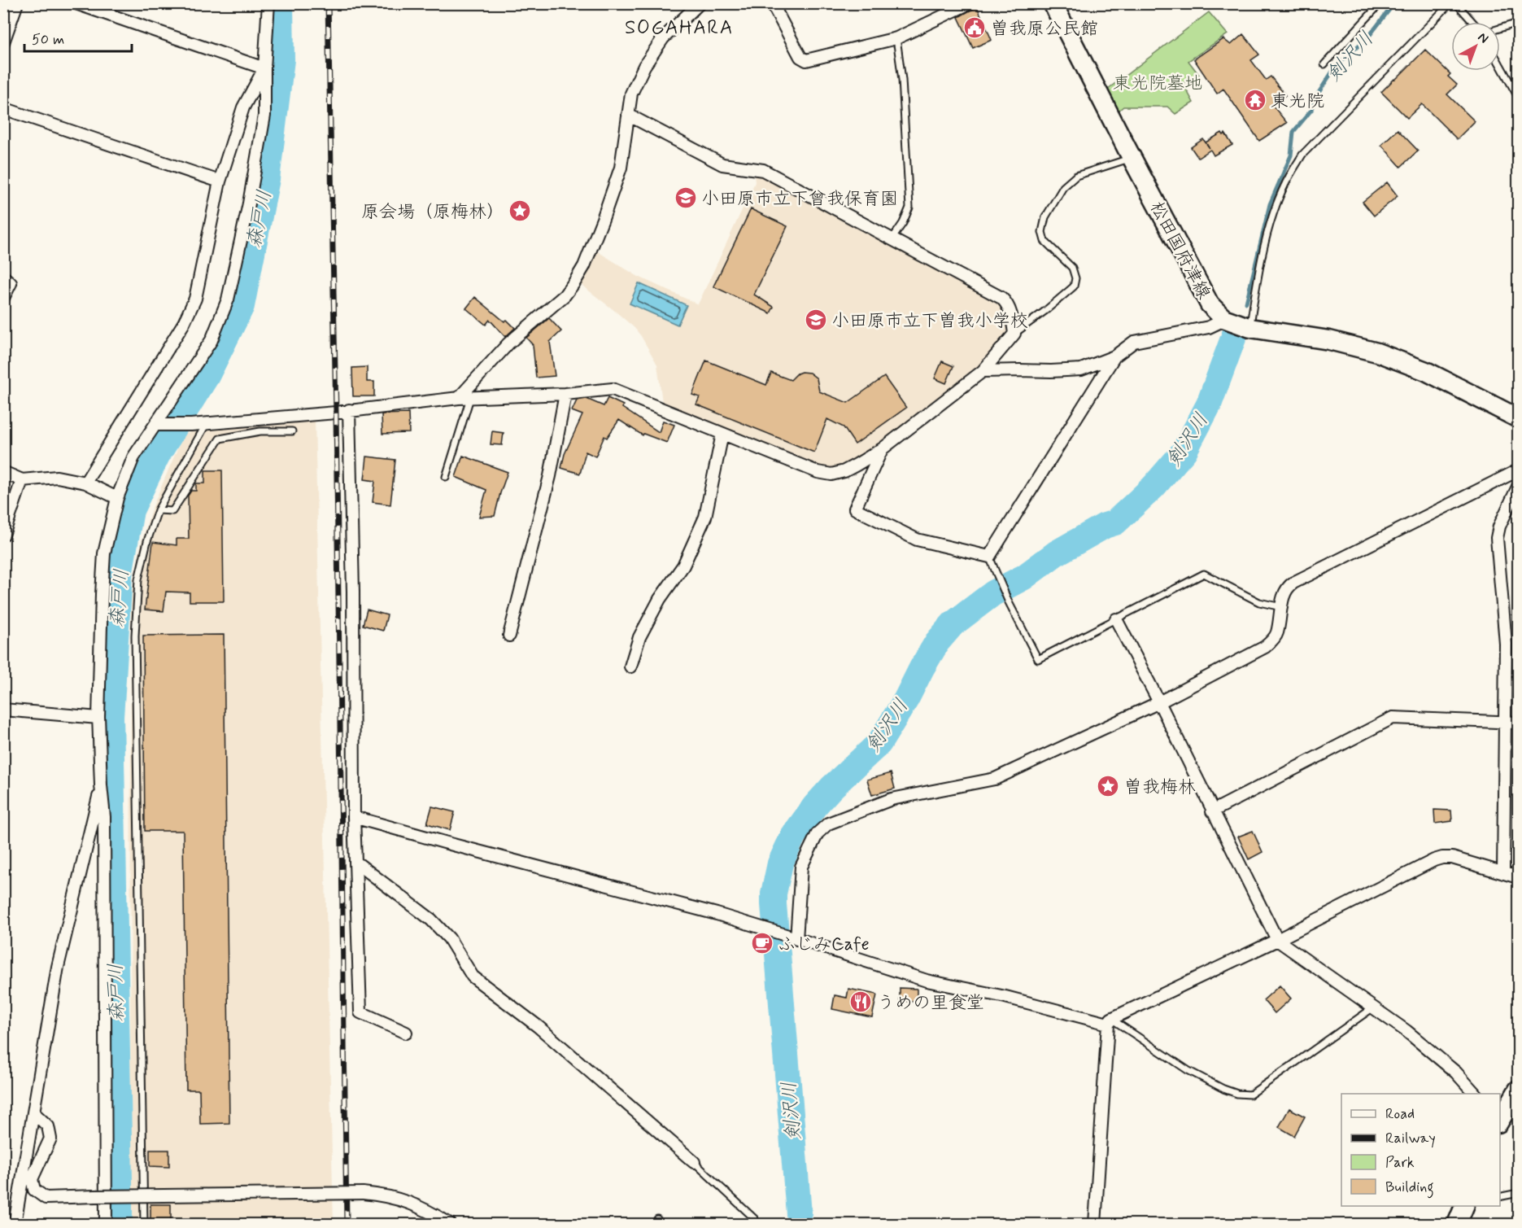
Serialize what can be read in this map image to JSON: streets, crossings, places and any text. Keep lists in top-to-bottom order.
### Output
{
  "streets": {
    "main road": ["松田国府津線"]
  },
  "districts": ["SOGAHARA"],
  "water": ["剣沢川", "森戸川"],
  "parks": ["東光院墓地"],
  "places": {
    "public building": ["曽我原公民館"],
    "temple": ["東光院"],
    "school or university": ["小田原市立下曾我保育園", "小田原市立下曽我小学校"],
    "place": ["原会場（原梅林）", "曽我梅林"],
    "cafe": ["ふじみCafe"],
    "restaurant": ["うめの里食堂"]
  },
  "legend": [
    "Road",
    "Railway",
    "Park",
    "Building"
  ],
  "scale_bar": "50 m",
  "north": "top right"
}
